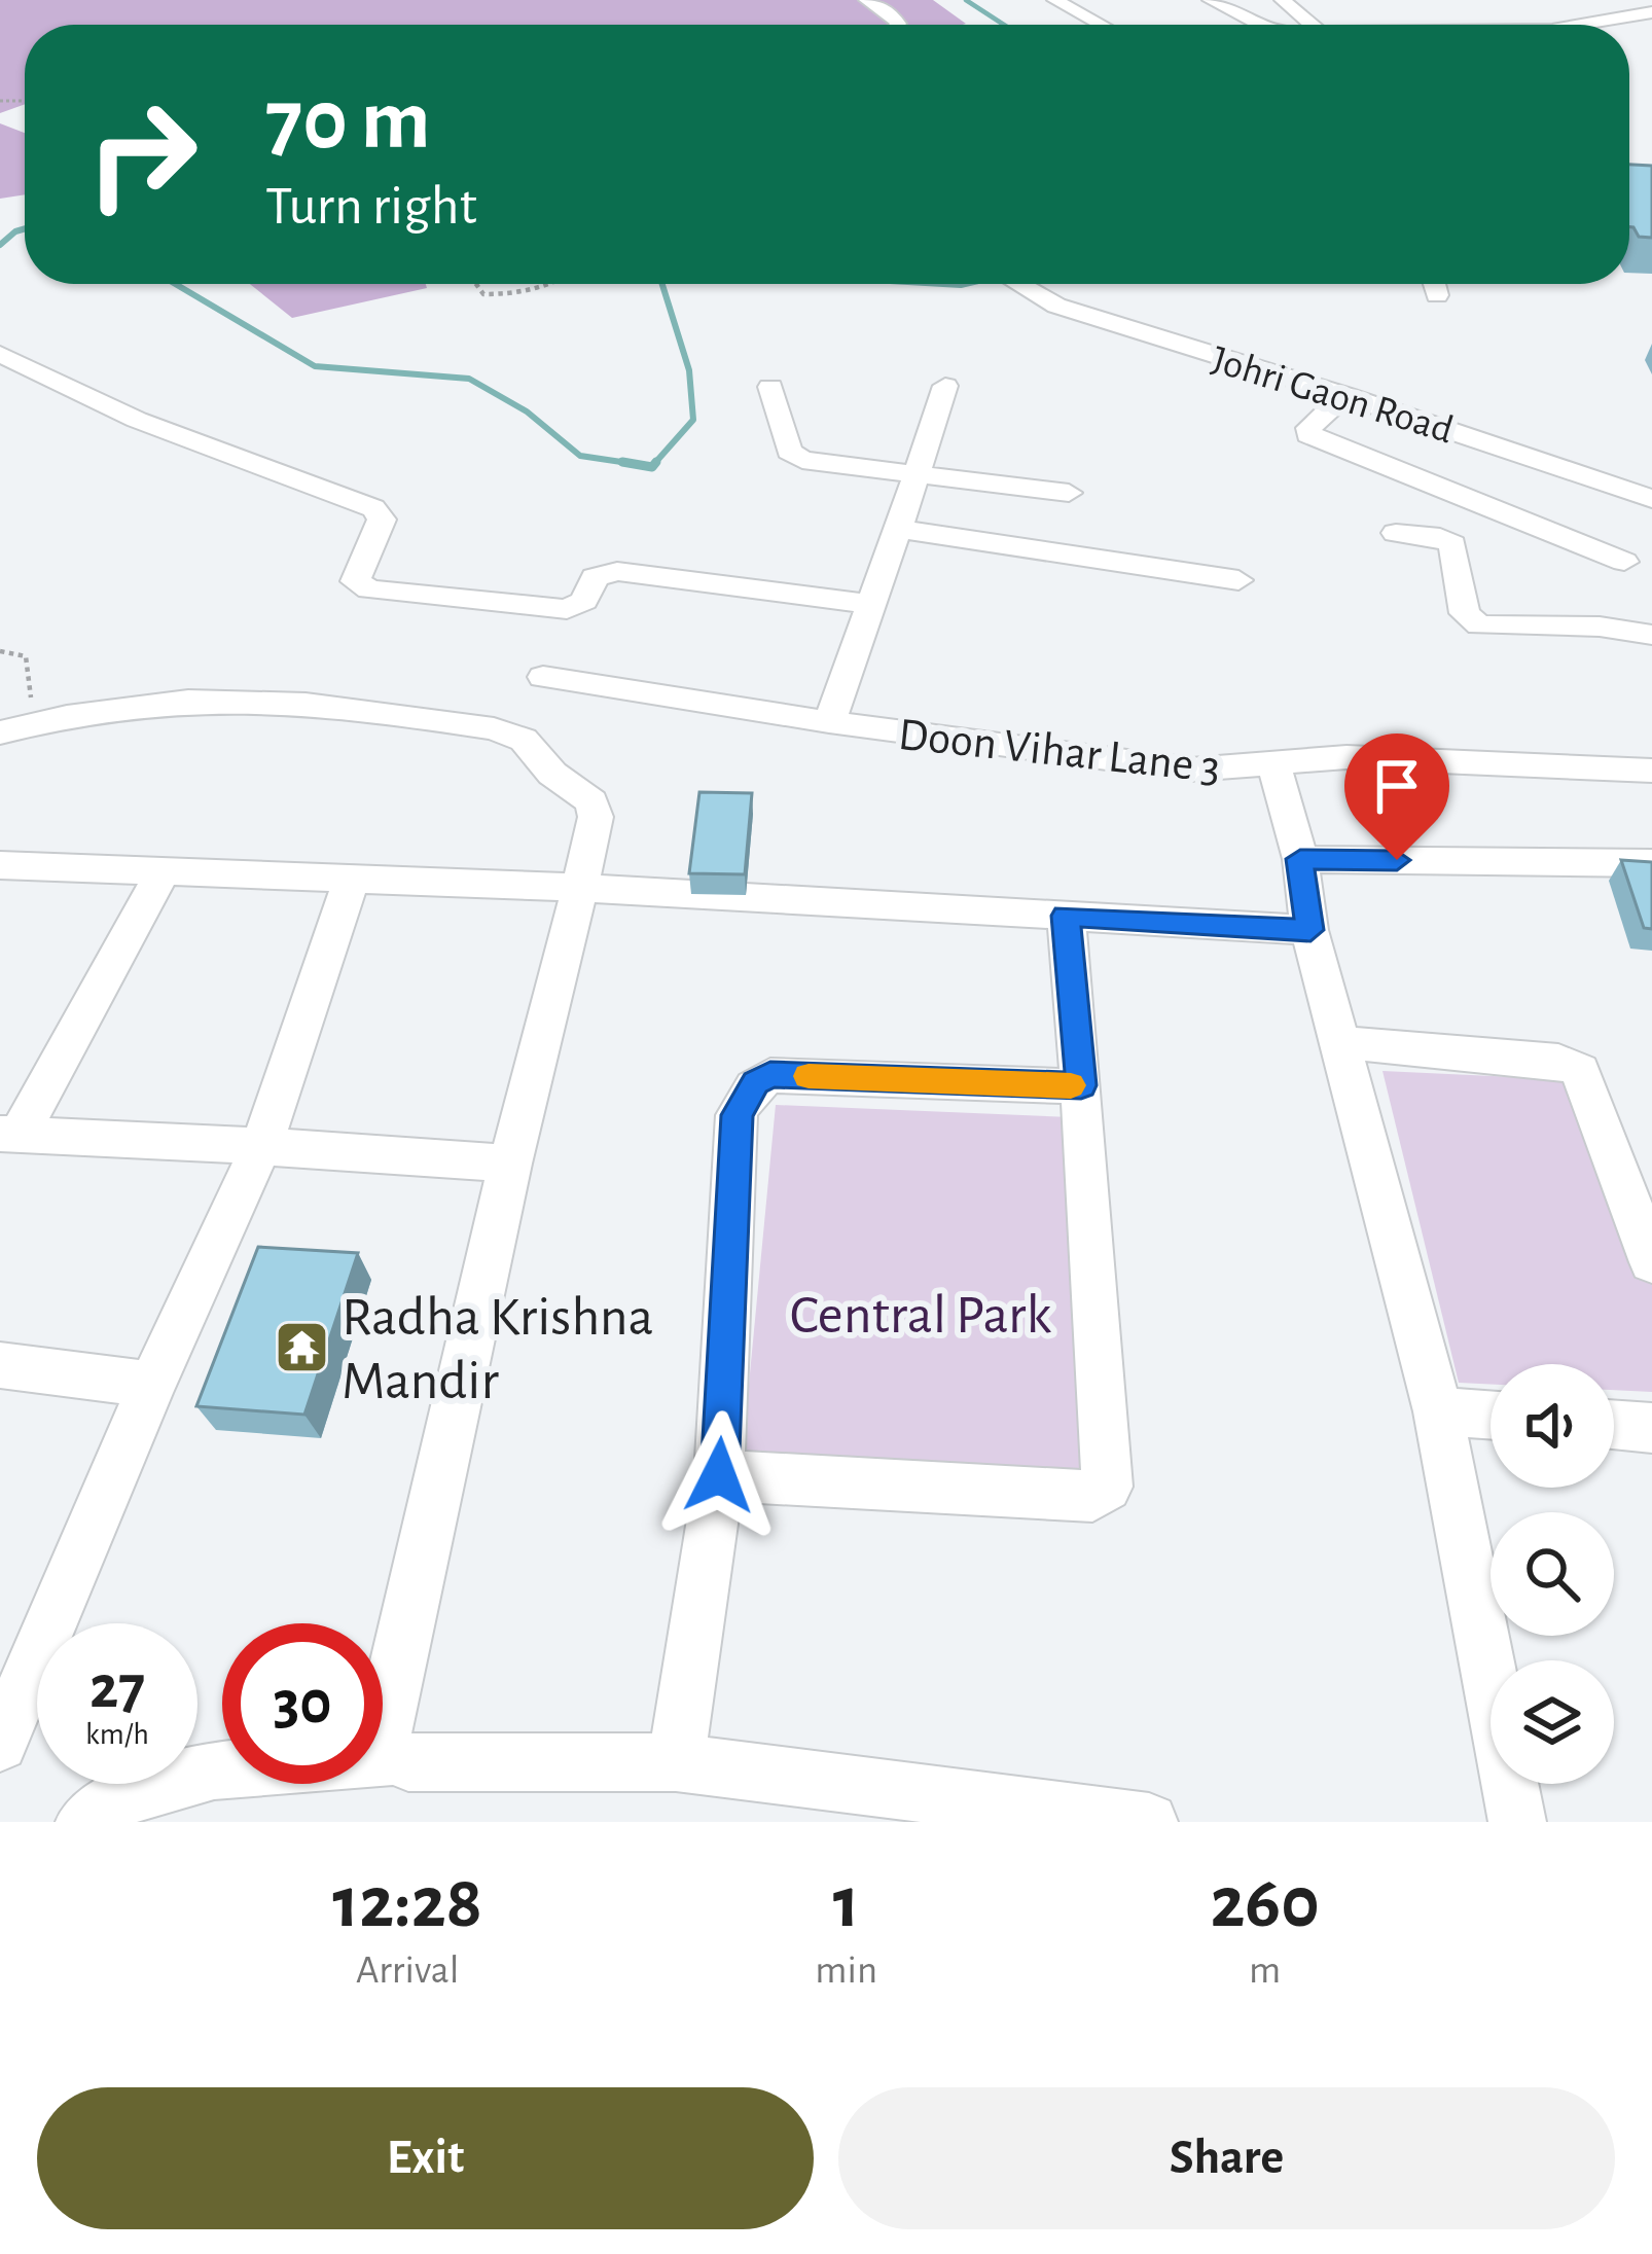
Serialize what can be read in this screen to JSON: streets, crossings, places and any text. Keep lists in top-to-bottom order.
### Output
{
  "streets": {
    "street": ["Johri Gaon Road", "Doon Vihar Lane 3"]
  },
  "parks": ["Central Park"],
  "places": {
    "temple": ["Radha Krishna Mandir"]
  },
  "page": {
    "turn": ["70 m", "Turn right"],
    "speed": "27 km/h",
    "limit": "30",
    "eta": [
      "12:28",
      "Arrival",
      "1",
      "min",
      "260",
      "m"
    ],
    "buttons": ["Exit", "Share"]
  }
}
